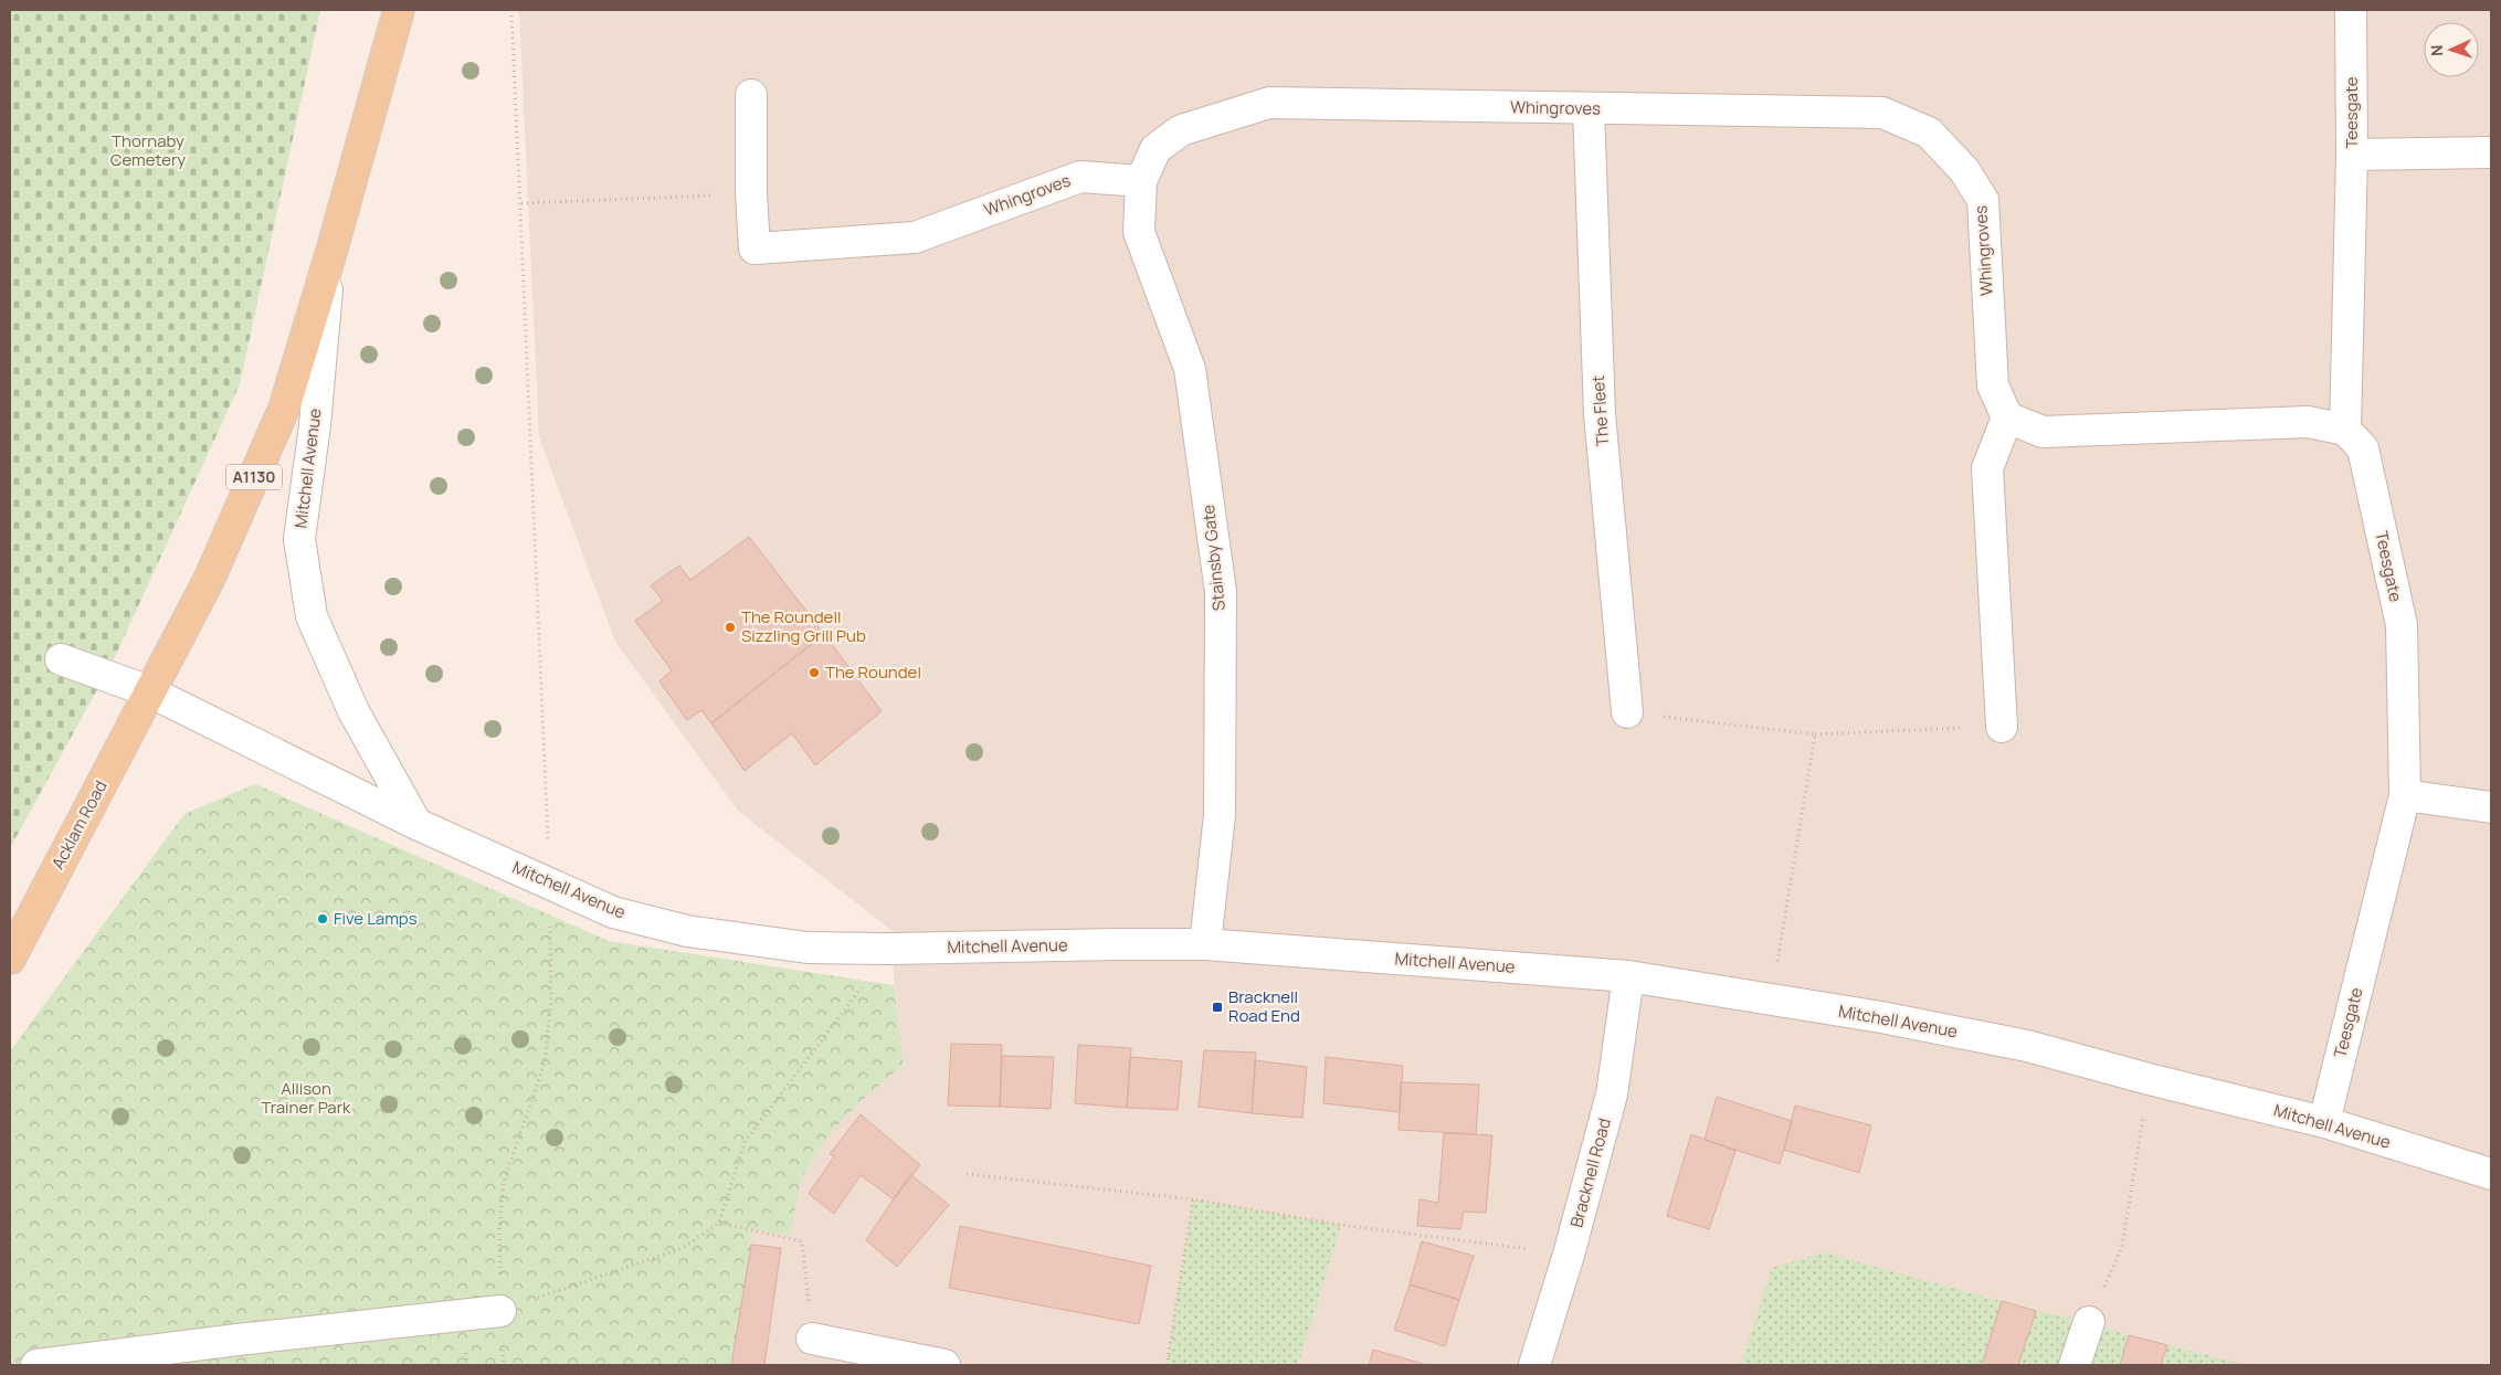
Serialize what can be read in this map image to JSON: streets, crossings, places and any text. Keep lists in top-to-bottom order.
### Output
{
  "streets": {
    "main road": ["A1130", "Acklam Road"],
    "street": [
      "Whingroves",
      "Teesgate",
      "The Fleet",
      "Mitchell Avenue",
      "Stainsby Gate",
      "Bracknell Road"
    ]
  },
  "crossings": [
    ["Whingroves", "The Fleet"],
    ["Whingroves", "Stainsby Gate"],
    ["Teesgate", "Mitchell Avenue"],
    ["Mitchell Avenue", "A1130"],
    ["Mitchell Avenue", "Stainsby Gate"],
    ["Mitchell Avenue", "Acklam Road"],
    ["Mitchell Avenue", "Bracknell Road"],
    ["A1130", "Acklam Road"]
  ],
  "parks": ["Thornaby Cemetery", "Allison Trainer Park"],
  "places": {
    "other": ["The Roundell Sizzling Grill Pub", "The Roundel", "Five Lamps"],
    "transit": ["Bracknell Road End"]
  },
  "north": "left"
}
